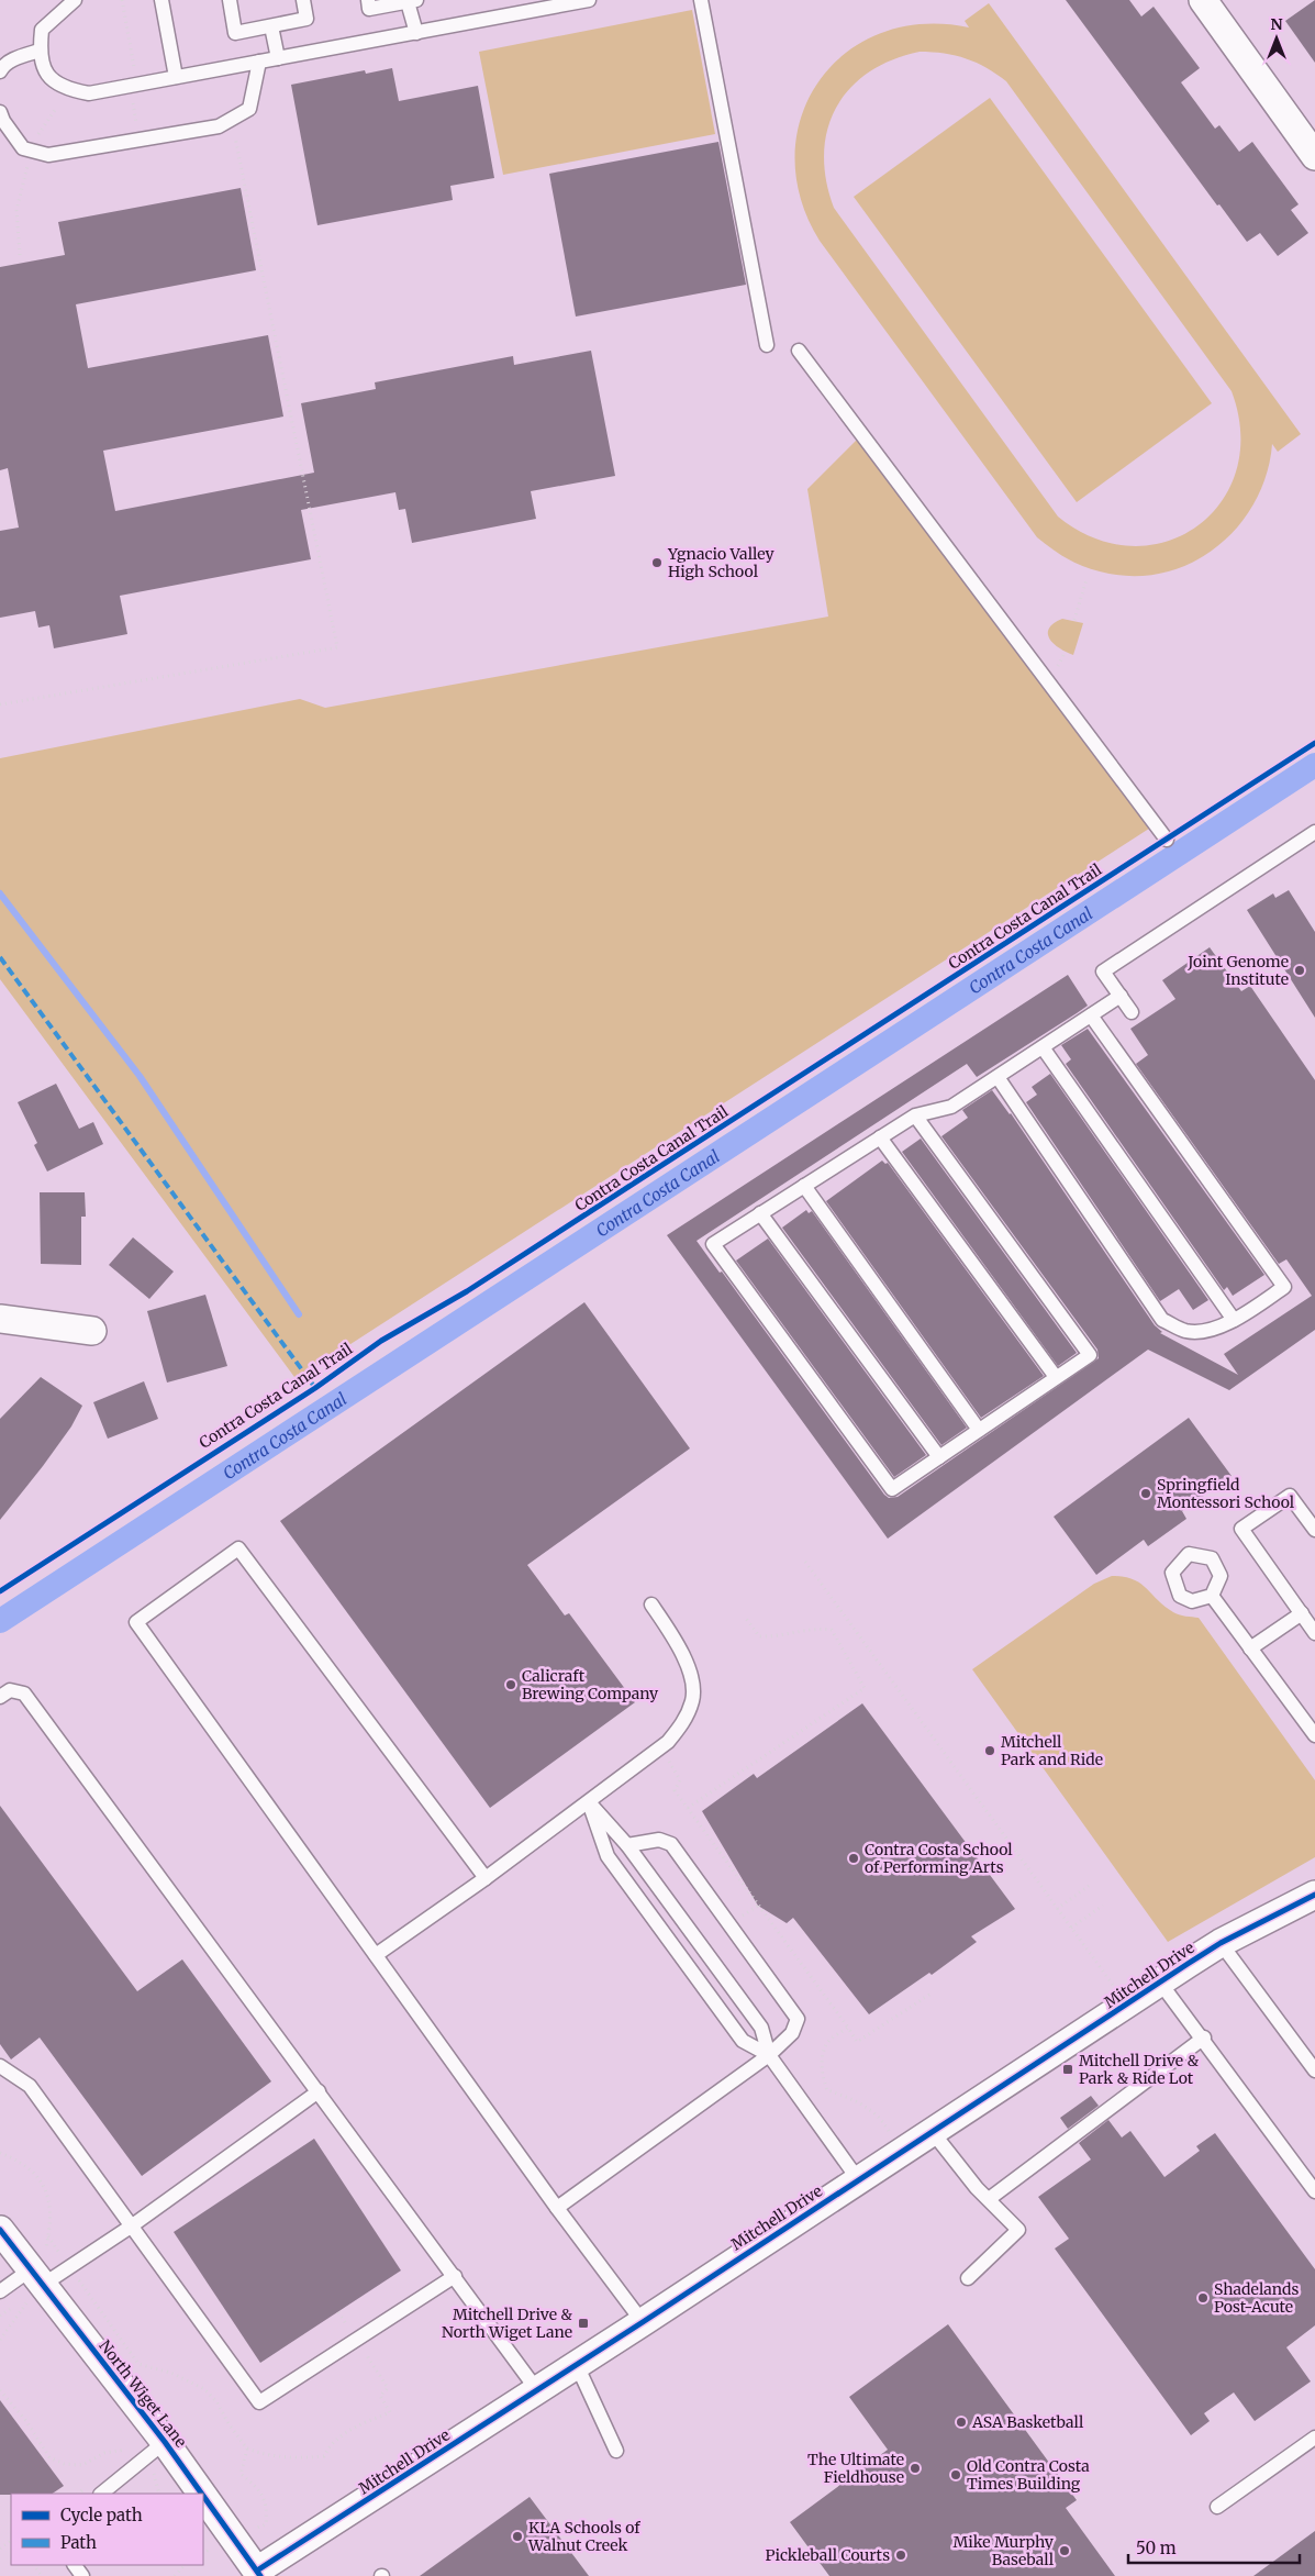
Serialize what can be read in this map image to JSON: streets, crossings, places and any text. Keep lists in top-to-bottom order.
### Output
{
  "streets": {
    "street": ["Mitchell Drive", "North Wiget Lane"],
    "cycle path": ["Contra Costa Canal Trail"]
  },
  "crossings": [
    ["Mitchell Drive", "North Wiget Lane"]
  ],
  "water": ["Contra Costa Canal"],
  "places": {
    "other": [
      "Ygnacio Valley High School",
      "Joint Genome Institute",
      "Springfield Montessori School",
      "Calicraft Brewing Company",
      "Mitchell Park and Ride",
      "Contra Costa School of Performing Arts",
      "Shadelands Post-Acute",
      "ASA Basketball",
      "The Ultimate Fieldhouse",
      "Old Contra Costa Times Building",
      "KLA Schools of Walnut Creek",
      "Mike Murphy Baseball",
      "Pickleball Courts"
    ],
    "transit": ["Mitchell Drive & Park & Ride Lot", "Mitchell Drive & North Wiget Lane"]
  },
  "legend": ["Cycle path", "Path"],
  "scale_bar": "50 m",
  "north": "top"
}
